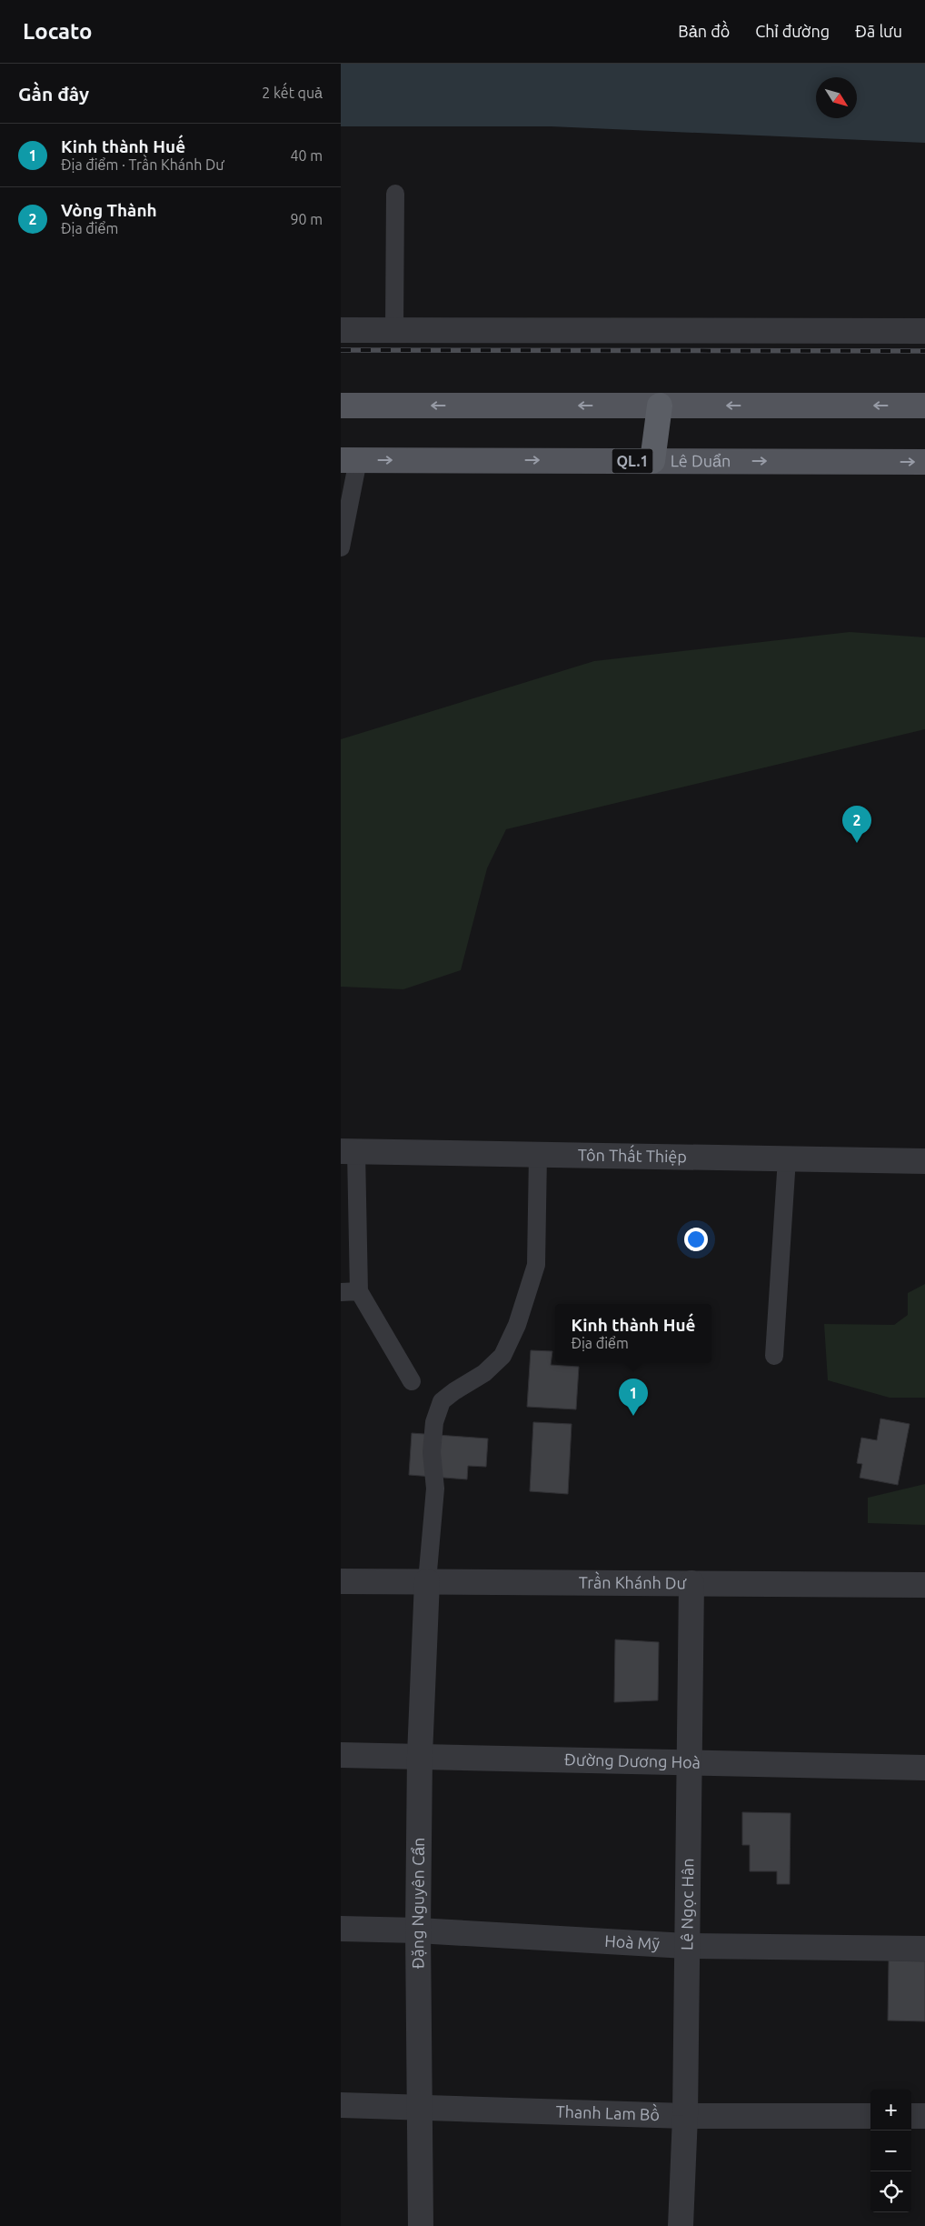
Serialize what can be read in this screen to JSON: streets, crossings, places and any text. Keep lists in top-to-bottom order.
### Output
{
  "streets": {
    "main road": ["QL.1", "Lê Duẩn"],
    "street": [
      "Tôn Thất Thiệp",
      "Trần Khánh Dư",
      "Đường Dương Hoà",
      "Đặng Nguyên Cẩn",
      "Lê Ngọc Hân",
      "Hoà Mỹ",
      "Thanh Lam Bồ"
    ]
  },
  "crossings": [
    ["Trần Khánh Dư", "Đặng Nguyên Cẩn"],
    ["Trần Khánh Dư", "Lê Ngọc Hân"],
    ["Đường Dương Hoà", "Đặng Nguyên Cẩn"],
    ["Đường Dương Hoà", "Lê Ngọc Hân"],
    ["Đặng Nguyên Cẩn", "Hoà Mỹ"],
    ["Đặng Nguyên Cẩn", "Thanh Lam Bồ"],
    ["Lê Ngọc Hân", "Hoà Mỹ"],
    ["Lê Ngọc Hân", "Thanh Lam Bồ"]
  ],
  "north": "bottom right",
  "page": {
    "header": "Locato",
    "nav": ["Bản đồ", "Chỉ đường", "Đã lưu"],
    "heading": ["Gần đây", "2 kết quả"],
    "list": [
      {
        "mark": "1",
        "name": "Kinh thành Huế",
        "note": "Địa điểm · Trần Khánh Dư",
        "value": "40 m"
      },
      {
        "mark": "2",
        "name": "Vòng Thành",
        "note": "Địa điểm",
        "value": "90 m"
      }
    ],
    "pins": ["2", "1"],
    "popup": ["Kinh thành Huế", "Địa điểm"],
    "map_buttons": ["+", "−"]
  }
}
